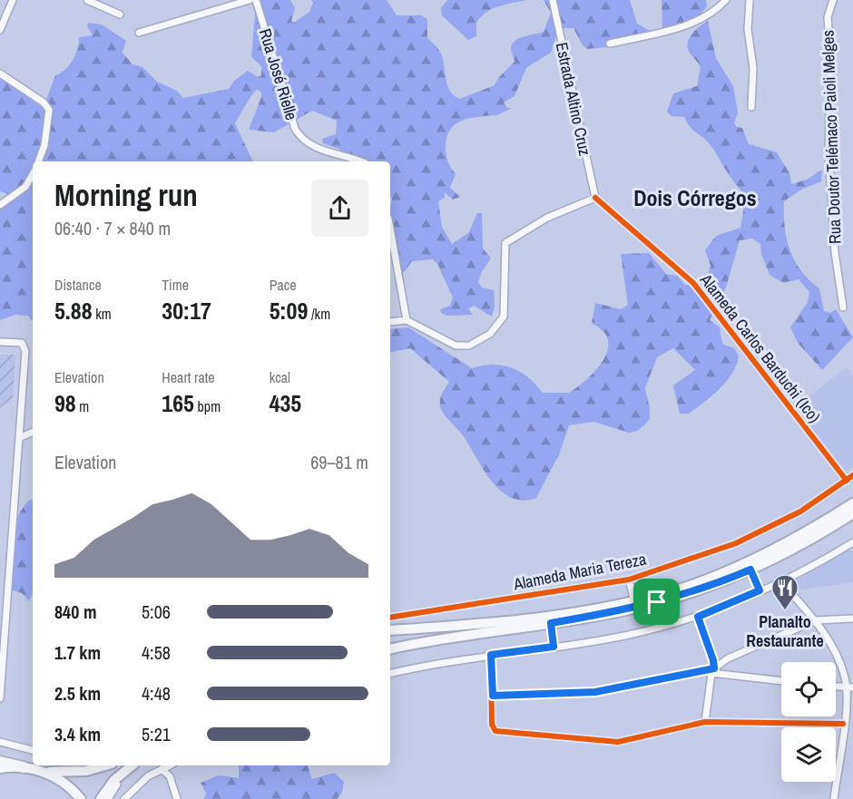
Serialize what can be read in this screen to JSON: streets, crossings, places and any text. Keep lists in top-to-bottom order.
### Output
{
  "streets": {
    "street": [
      "Rua José Rielle",
      "Estrada Altino Cruz",
      "Rua Doutor Telémaco Paioli Melges",
      "Alameda Carlos Barduchi (Ico)",
      "Alameda Maria Tereza"
    ]
  },
  "crossings": [
    ["Estrada Altino Cruz", "Alameda Carlos Barduchi (Ico)"],
    ["Alameda Carlos Barduchi (Ico)", "Alameda Maria Tereza"]
  ],
  "districts": ["Dois Córregos"],
  "places": {
    "restaurant": ["Planalto Restaurante"]
  },
  "page": {
    "heading": ["Morning run", "06:40 · 7 × 840 m"],
    "stats": [
      ["Distance", "5.88 km"],
      ["Time", "30:17"],
      ["Pace", "5:09 /km"],
      ["Elevation", "98 m"],
      ["Heart rate", "165 bpm"],
      ["kcal", "435"]
    ],
    "chart": ["Elevation", "69–81 m"],
    "list": [
      {
        "name": "840 m",
        "note": "5:06"
      },
      {
        "name": "1.7 km",
        "note": "4:58"
      },
      {
        "name": "2.5 km",
        "note": "4:48"
      },
      {
        "name": "3.4 km",
        "note": "5:21"
      }
    ]
  }
}
